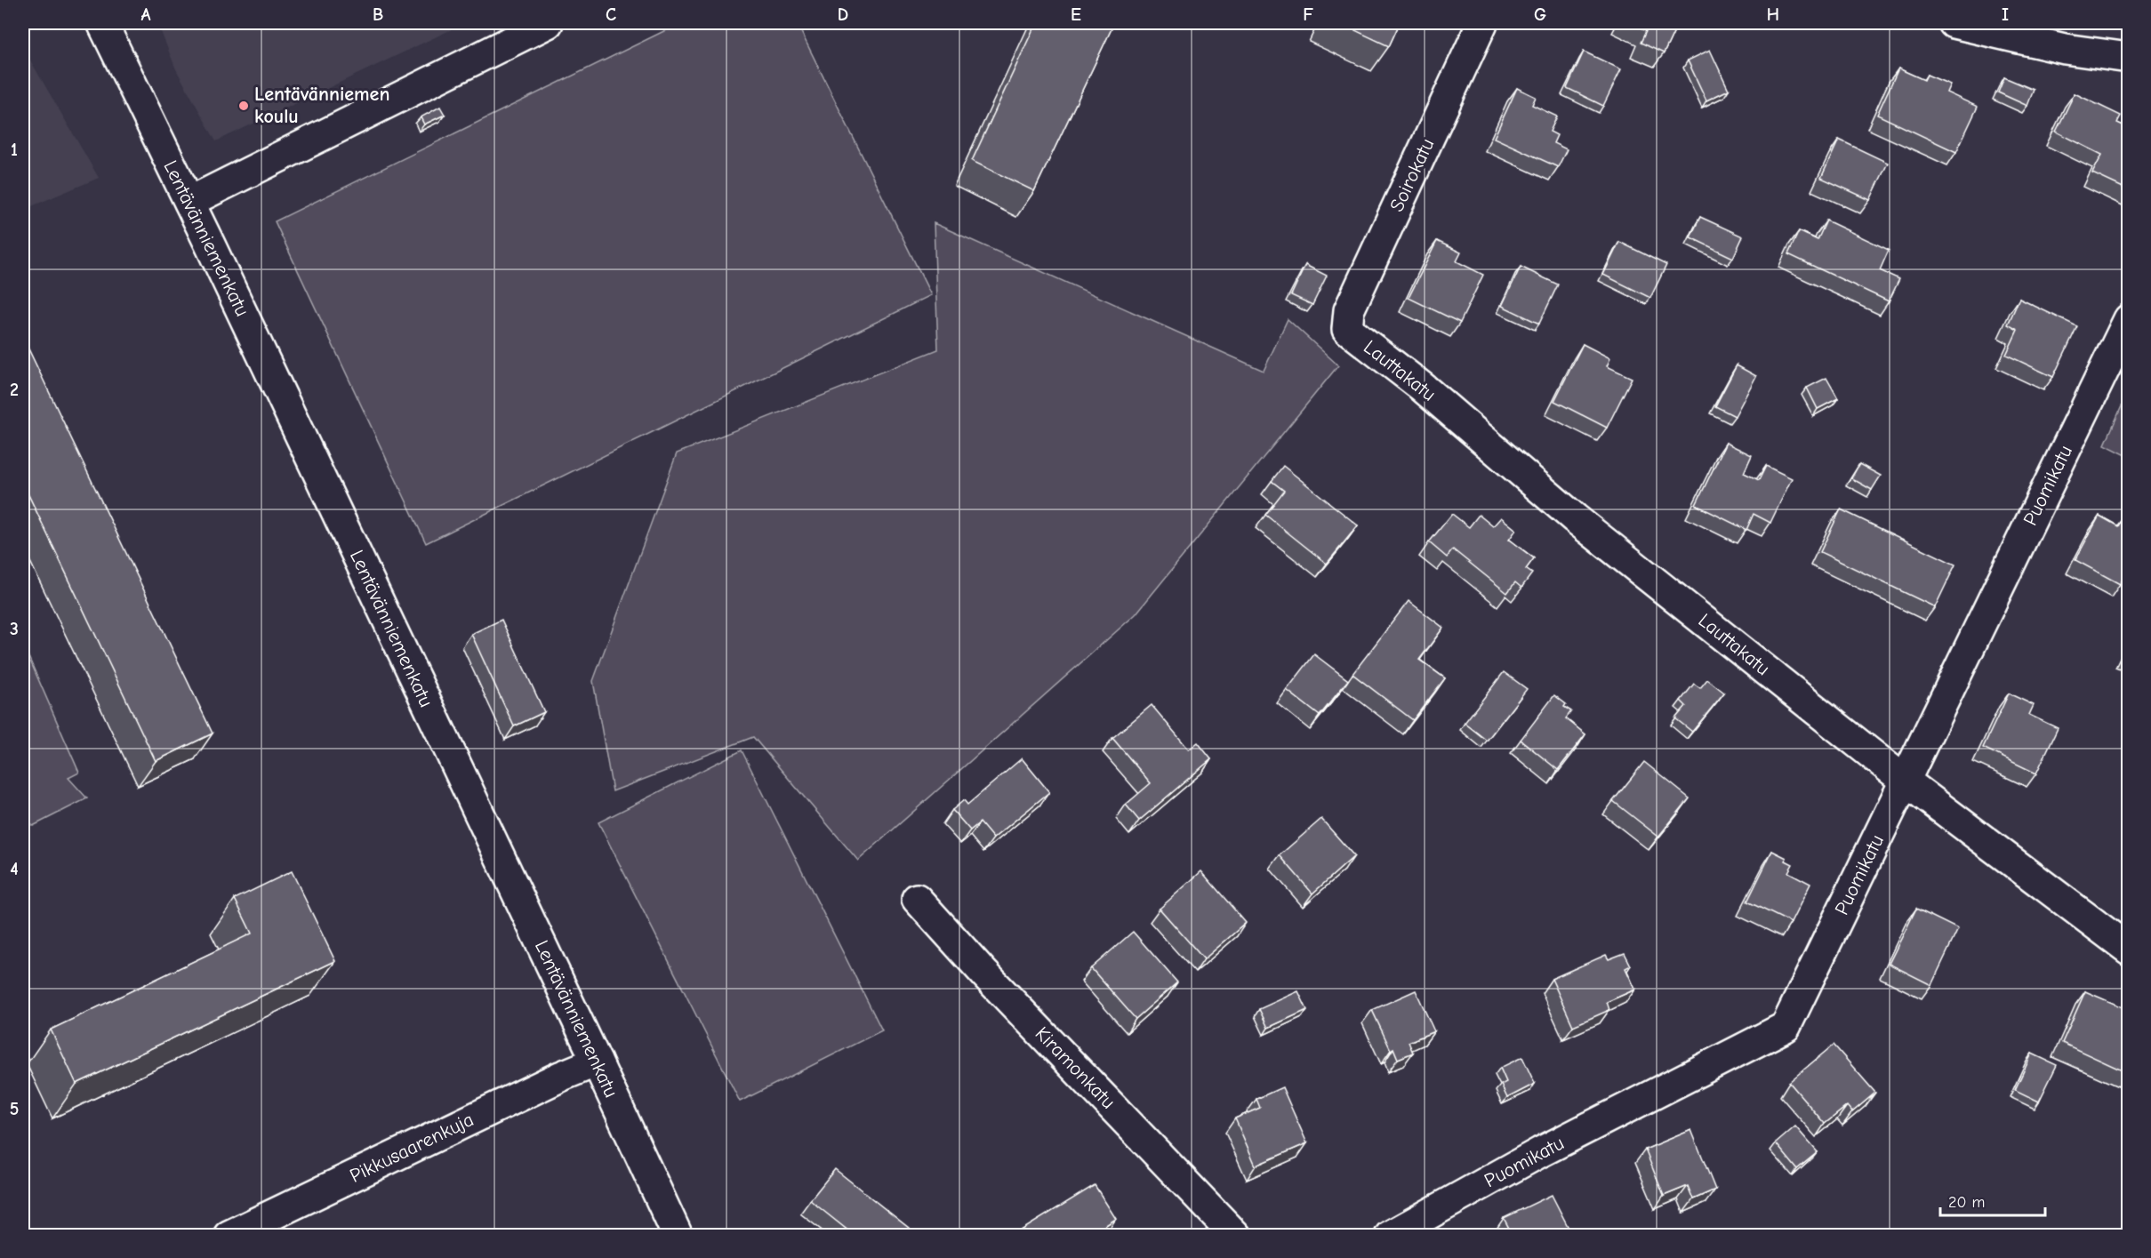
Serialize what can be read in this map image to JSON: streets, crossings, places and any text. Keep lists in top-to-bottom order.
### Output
{
  "streets": {
    "street": [
      "Soirokatu",
      "Lentävänniemenkatu",
      "Lauttakatu",
      "Puomikatu",
      "Kiramonkatu",
      "Pikkusaarenkuja"
    ]
  },
  "crossings": [
    ["Soirokatu", "Lauttakatu"],
    ["Lentävänniemenkatu", "Pikkusaarenkuja"],
    ["Lauttakatu", "Puomikatu"]
  ],
  "places": ["Lentävänniemen koulu"],
  "scale_bar": "20 m",
  "grid": {
    "columns": [
      "A",
      "B",
      "C",
      "D",
      "E",
      "F",
      "G",
      "H",
      "I"
    ],
    "rows": [
      "1",
      "2",
      "3",
      "4",
      "5"
    ]
  }
}
